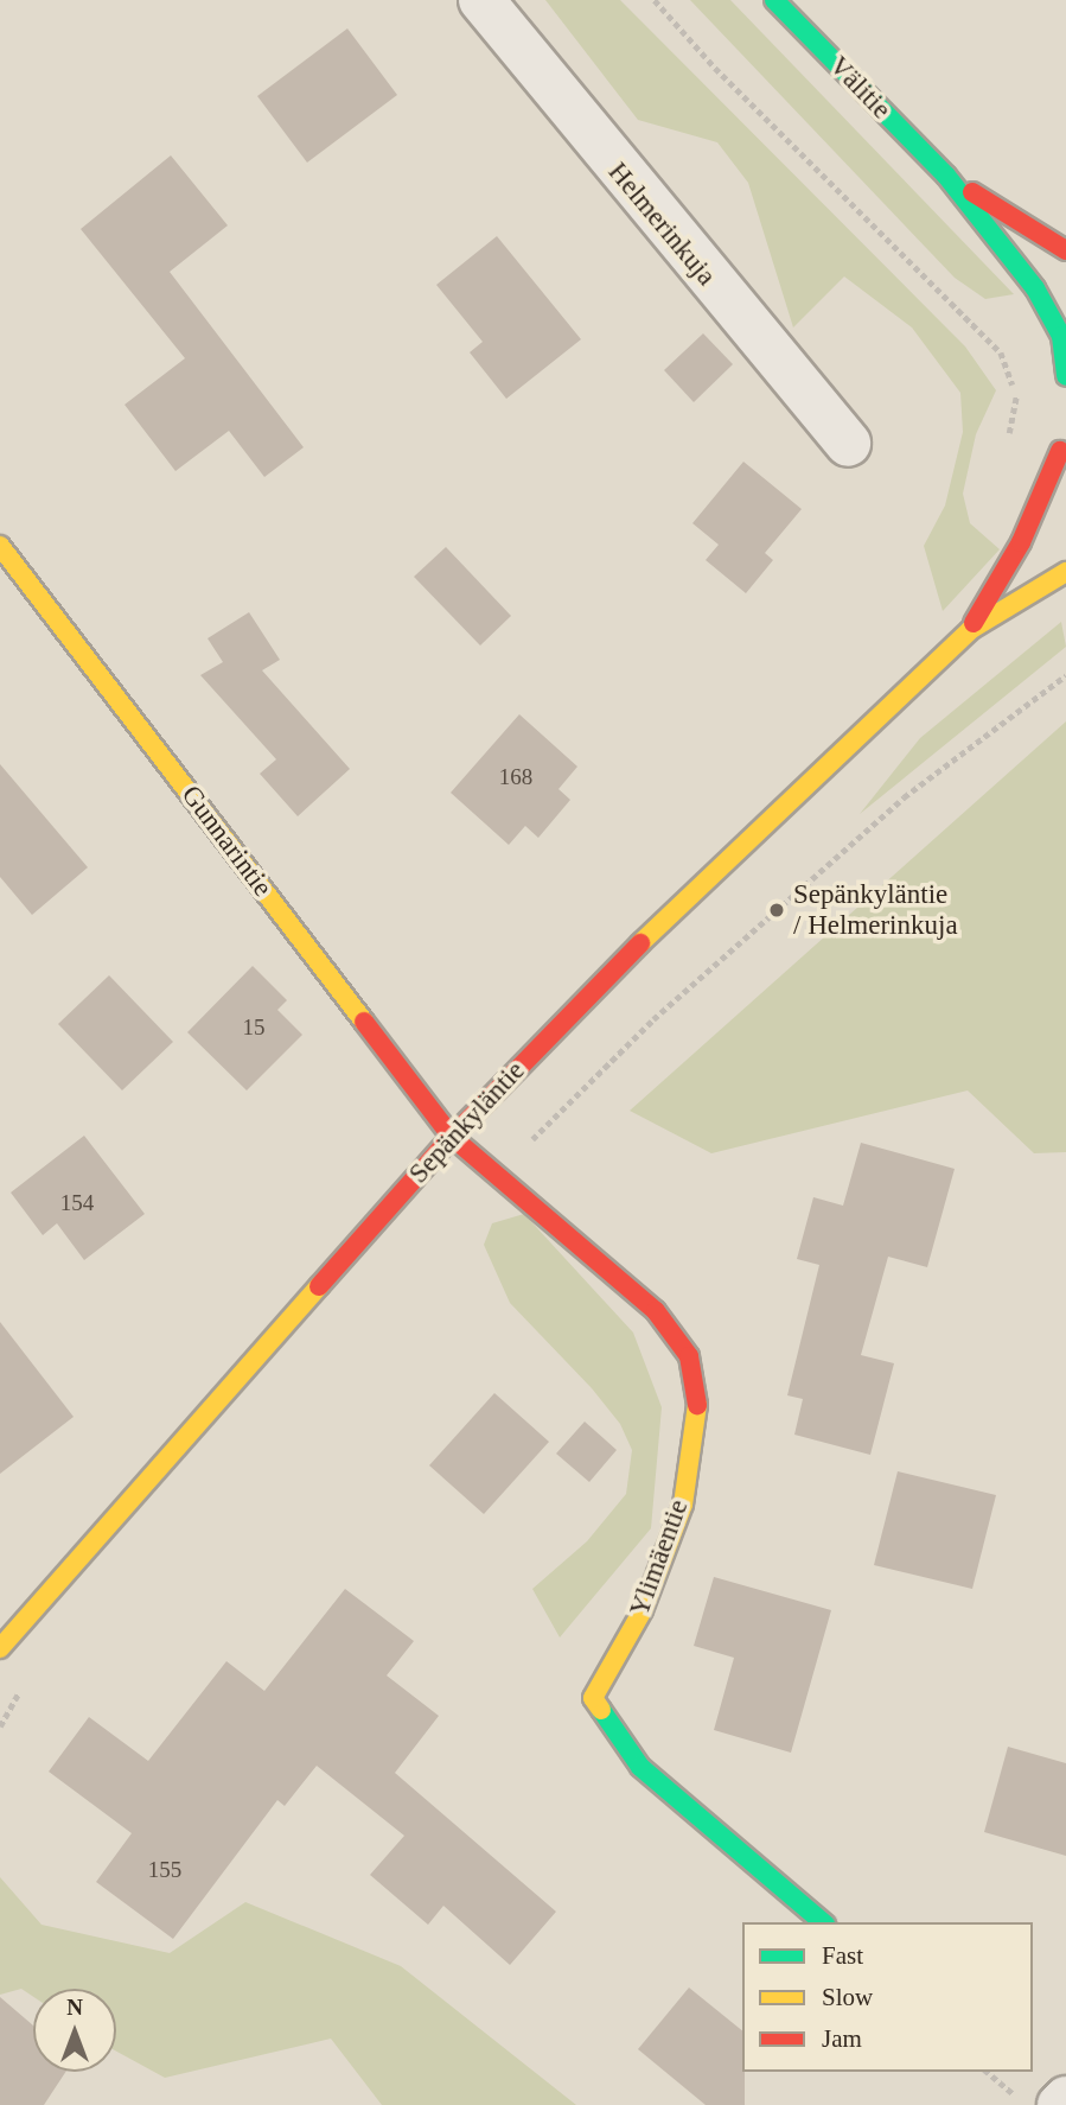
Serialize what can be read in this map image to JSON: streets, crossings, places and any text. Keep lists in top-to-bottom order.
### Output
{
  "streets": {
    "main road": [
      "Välitie",
      "Gunnarintie",
      "Sepänkyläntie",
      "Ylimäentie"
    ],
    "street": ["Helmerinkuja"]
  },
  "crossings": [
    ["Gunnarintie", "Sepänkyläntie"],
    ["Gunnarintie", "Ylimäentie"],
    ["Sepänkyläntie", "Ylimäentie"]
  ],
  "places": ["Sepänkyläntie / Helmerinkuja"],
  "house_numbers": [
    "168",
    "15",
    "154",
    "155"
  ],
  "legend": ["Fast", "Slow", "Jam"],
  "north": "top"
}
